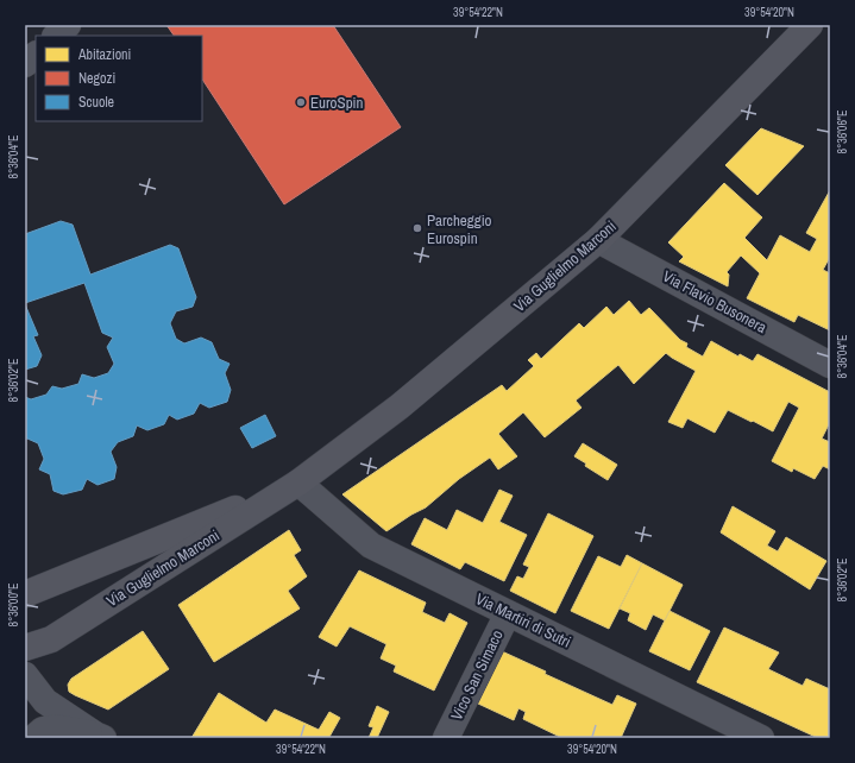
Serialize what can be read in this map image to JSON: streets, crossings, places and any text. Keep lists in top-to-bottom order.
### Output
{
  "streets": {
    "main road": ["Via Guglielmo Marconi"],
    "street": ["Via Flavio Busonera", "Via Martiri di Sutri", "Vico San Simaco"]
  },
  "crossings": [
    ["Via Guglielmo Marconi", "Via Flavio Busonera"],
    ["Via Guglielmo Marconi", "Via Martiri di Sutri"],
    ["Via Martiri di Sutri", "Vico San Simaco"]
  ],
  "places": ["EuroSpin", "Parcheggio Eurospin"],
  "legend": ["Abitazioni", "Negozi", "Scuole"],
  "coordinates": [
    "39°54'22\"N",
    "39°54'20\"N",
    "8°36'06\"E",
    "8°36'04\"E",
    "8°36'02\"E",
    "8°36'00\"E"
  ]
}
